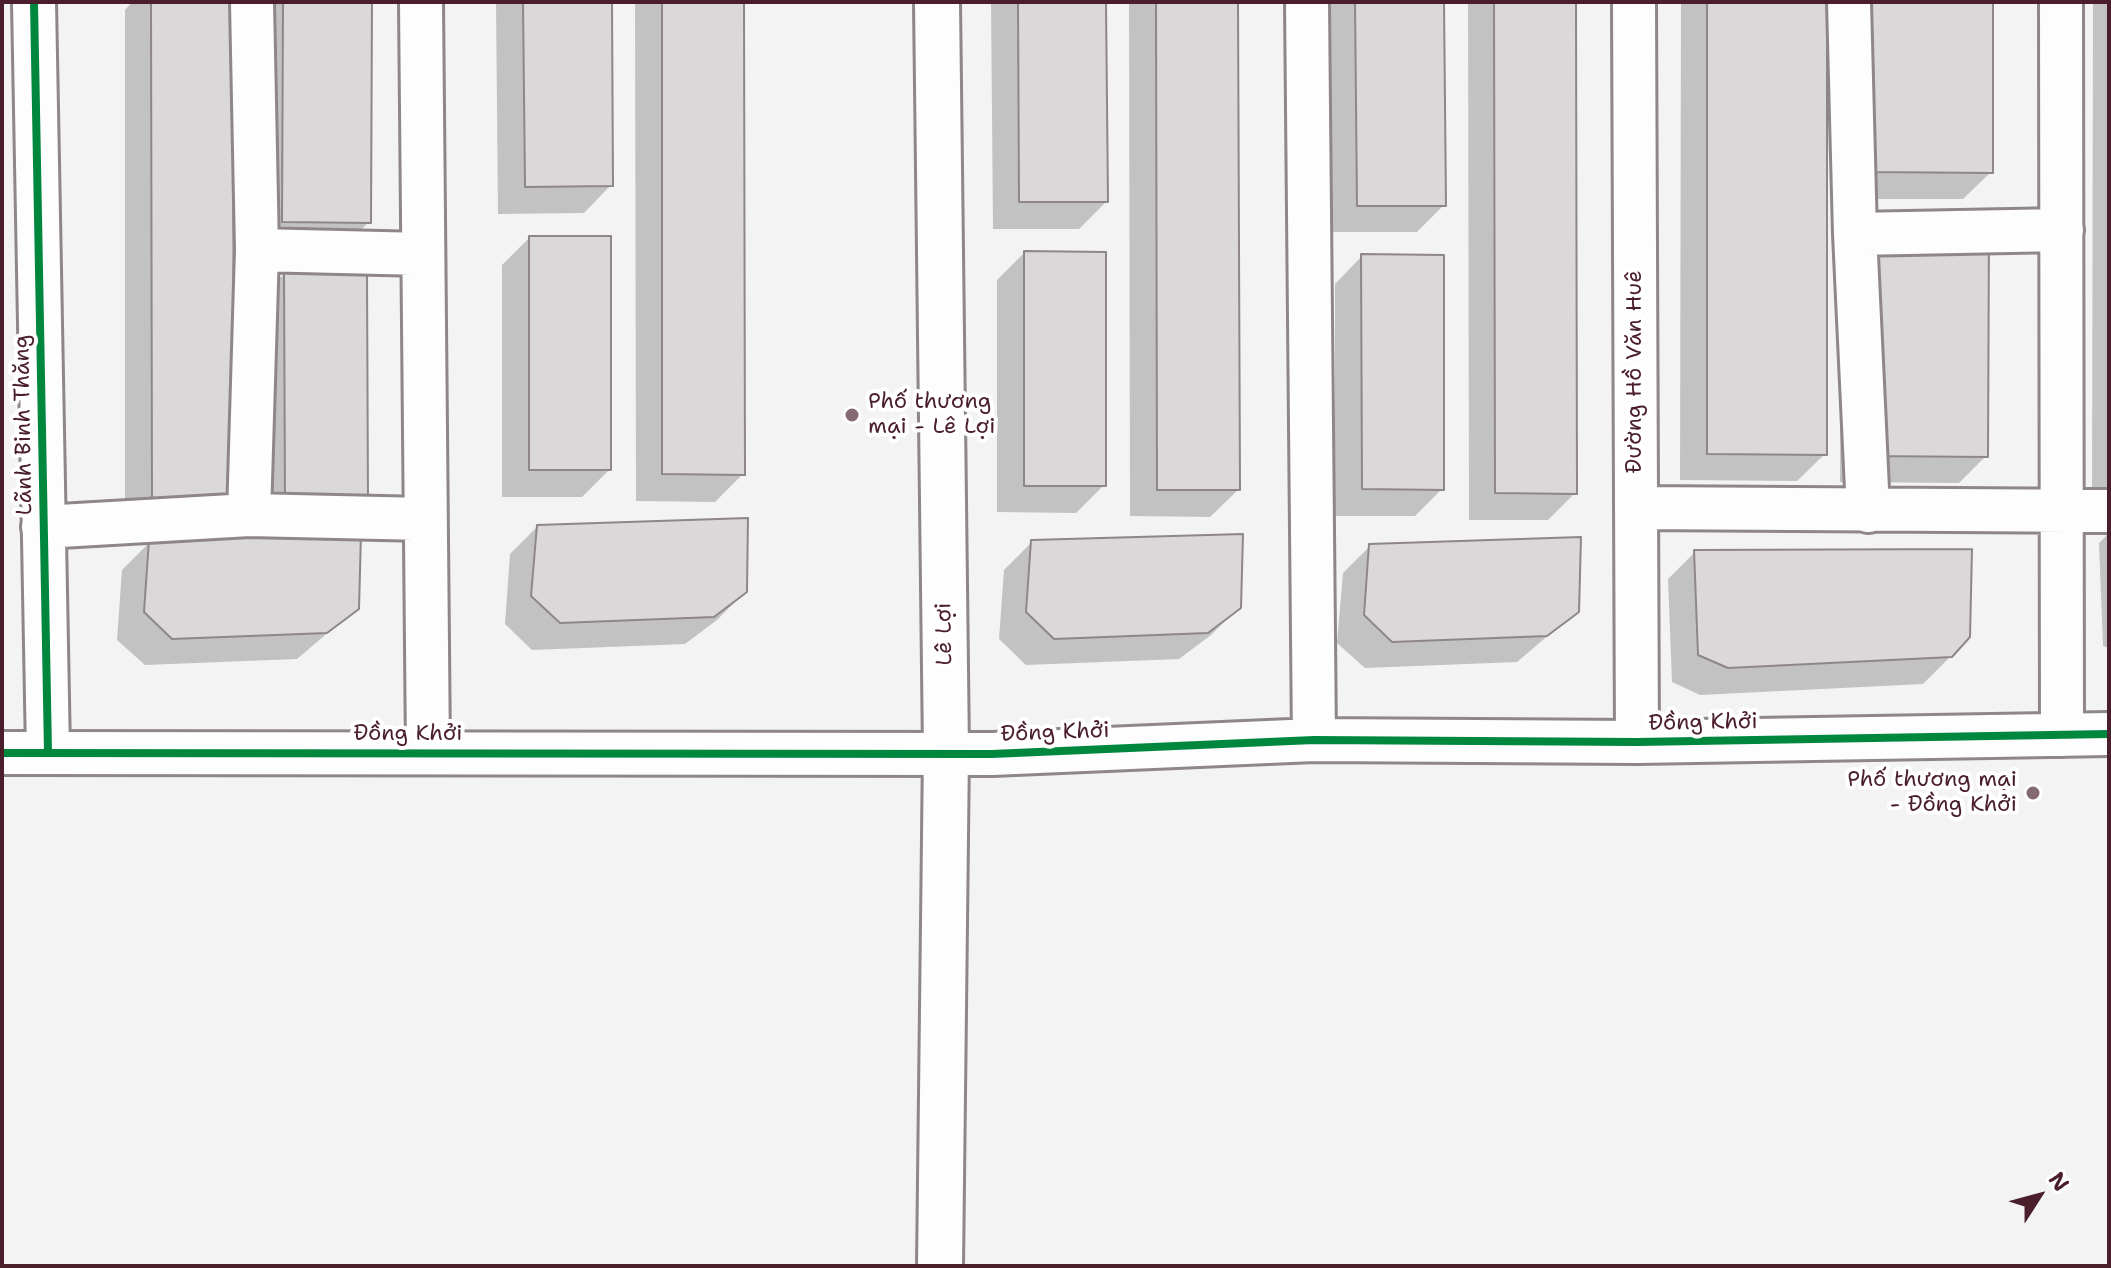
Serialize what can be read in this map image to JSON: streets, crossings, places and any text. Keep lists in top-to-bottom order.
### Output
{
  "streets": {
    "main road": ["Lê Lợi"],
    "street": ["Đường Hồ Văn Huê", "Lãnh Binh Thăng", "Đồng Khởi"]
  },
  "crossings": [
    ["Đường Hồ Văn Huê", "Đồng Khởi"],
    ["Lãnh Binh Thăng", "Đồng Khởi"],
    ["Lê Lợi", "Đồng Khởi"]
  ],
  "places": ["Phố thương mại - Lê Lợi", "Phố thương mại - Đồng Khởi"],
  "north": "top right"
}
